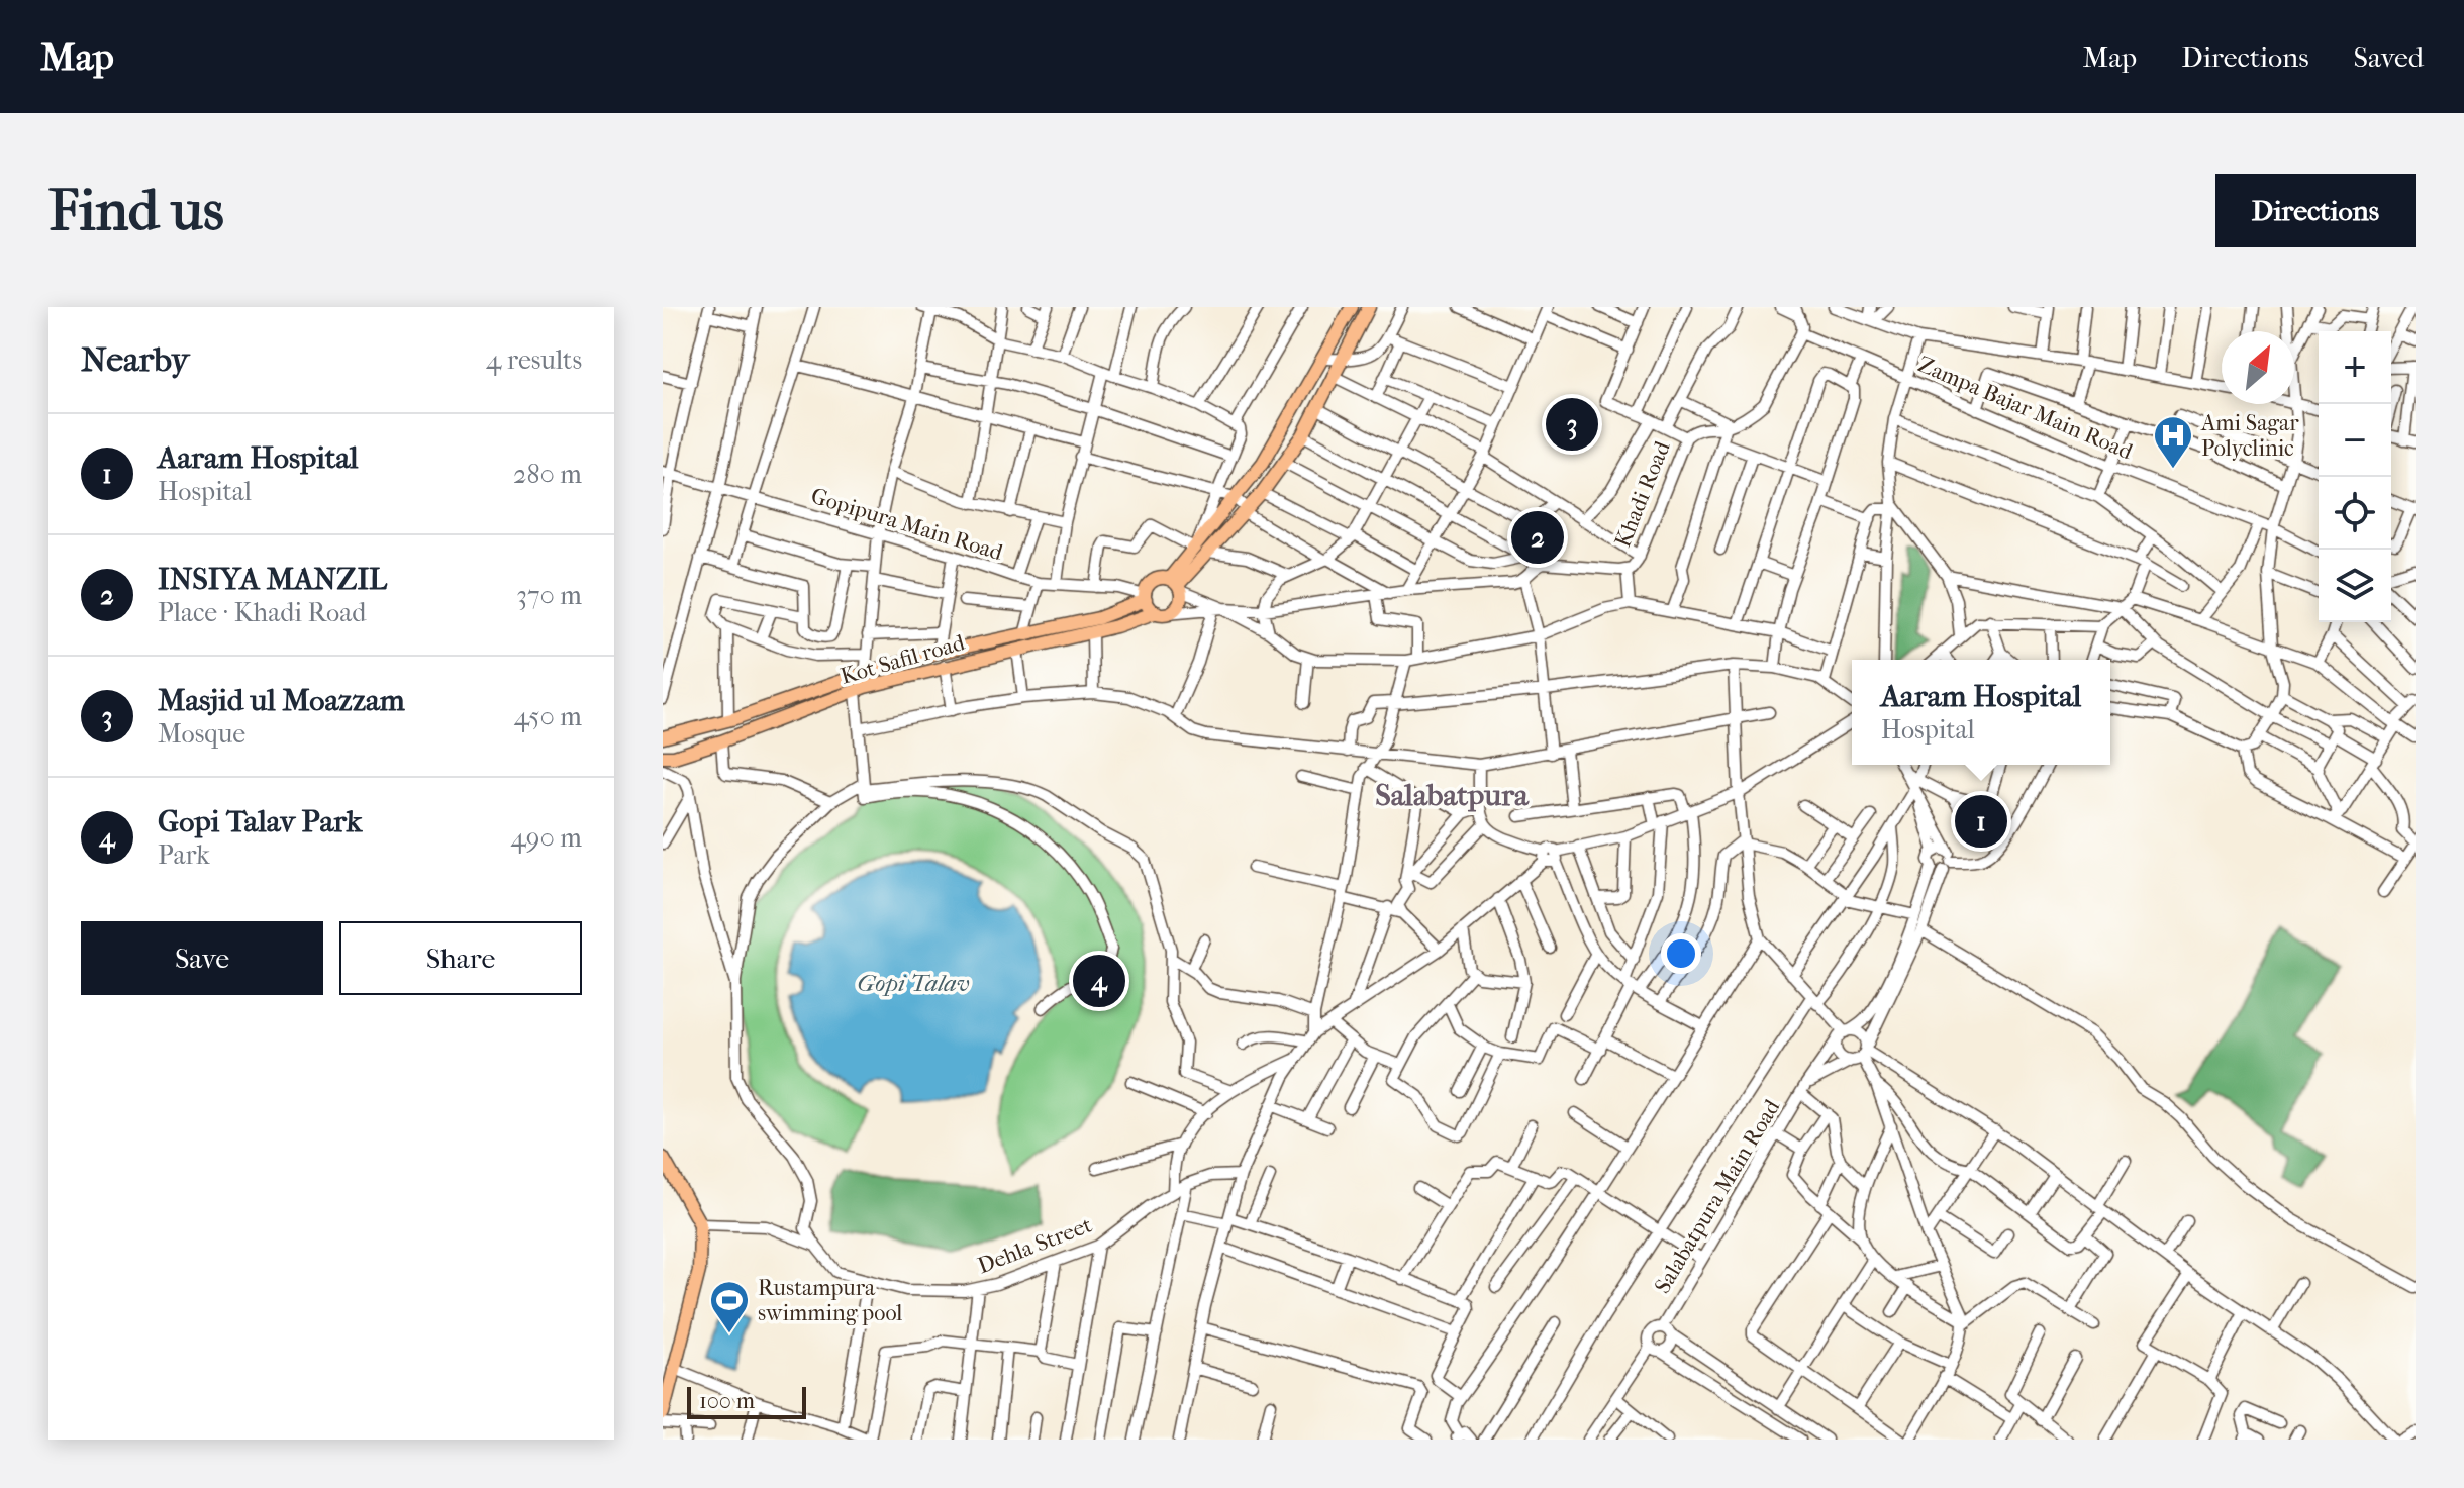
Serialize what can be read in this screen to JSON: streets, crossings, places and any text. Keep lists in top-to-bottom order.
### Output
{
  "streets": {
    "main road": ["Kot Safil road"],
    "street": [
      "Zampa Bajar Main Road",
      "Khadi Road",
      "Gopipura Main Road",
      "Salabatpura Main Road",
      "Dehla Street"
    ]
  },
  "crossings": [
    ["Zampa Bajar Main Road", "Khadi Road"]
  ],
  "districts": ["Salabatpura"],
  "water": ["Gopi Talav"],
  "places": {
    "hospital": ["Ami Sagar Polyclinic"],
    "sports": ["Rustampura swimming pool"]
  },
  "scale_bar": "100 m",
  "north": "top right",
  "page": {
    "header": "Map",
    "nav": ["Map", "Directions", "Saved"],
    "buttons": [
      "Directions",
      ["Save", "Share"]
    ],
    "title": "Find us",
    "heading": ["Nearby", "4 results"],
    "map_buttons": ["+", "−"],
    "pins": [
      "3",
      "2",
      "1",
      "4"
    ],
    "list": [
      {
        "mark": "1",
        "name": "Aaram Hospital",
        "note": "Hospital",
        "value": "280 m"
      },
      {
        "mark": "2",
        "name": "INSIYA MANZIL",
        "note": "Place · Khadi Road",
        "value": "370 m"
      },
      {
        "mark": "3",
        "name": "Masjid ul Moazzam",
        "note": "Mosque",
        "value": "450 m"
      },
      {
        "mark": "4",
        "name": "Gopi Talav Park",
        "note": "Park",
        "value": "490 m"
      }
    ],
    "popup": ["Aaram Hospital", "Hospital"],
    "scale": "100 m"
  }
}
